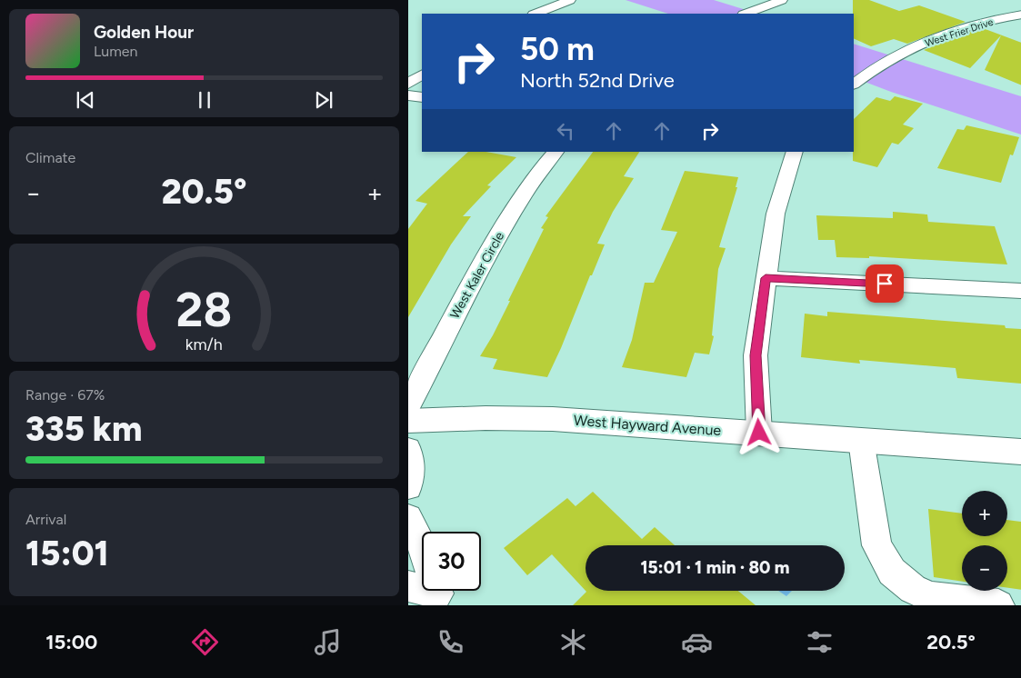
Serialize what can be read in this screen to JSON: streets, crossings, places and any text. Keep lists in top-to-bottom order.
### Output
{
  "streets": {
    "street": ["West Frier Drive", "West Kaler Circle", "West Hayward Avenue"]
  },
  "page": {
    "song": ["Golden Hour", "Lumen"],
    "turn": ["50 m", "North 52nd Drive"],
    "tile": [
      "Climate",
      ["Range · 67%", "335 km"],
      ["Arrival", "15:01"]
    ],
    "heat": ["−", "20.5°", "+"],
    "map_buttons": ["+", "−"],
    "limit": "30",
    "trip": "15:01 · 1 min · 80 m",
    "tabs": ["15:00", "20.5°"],
    "gauge": ["28", "km/h"]
  }
}
